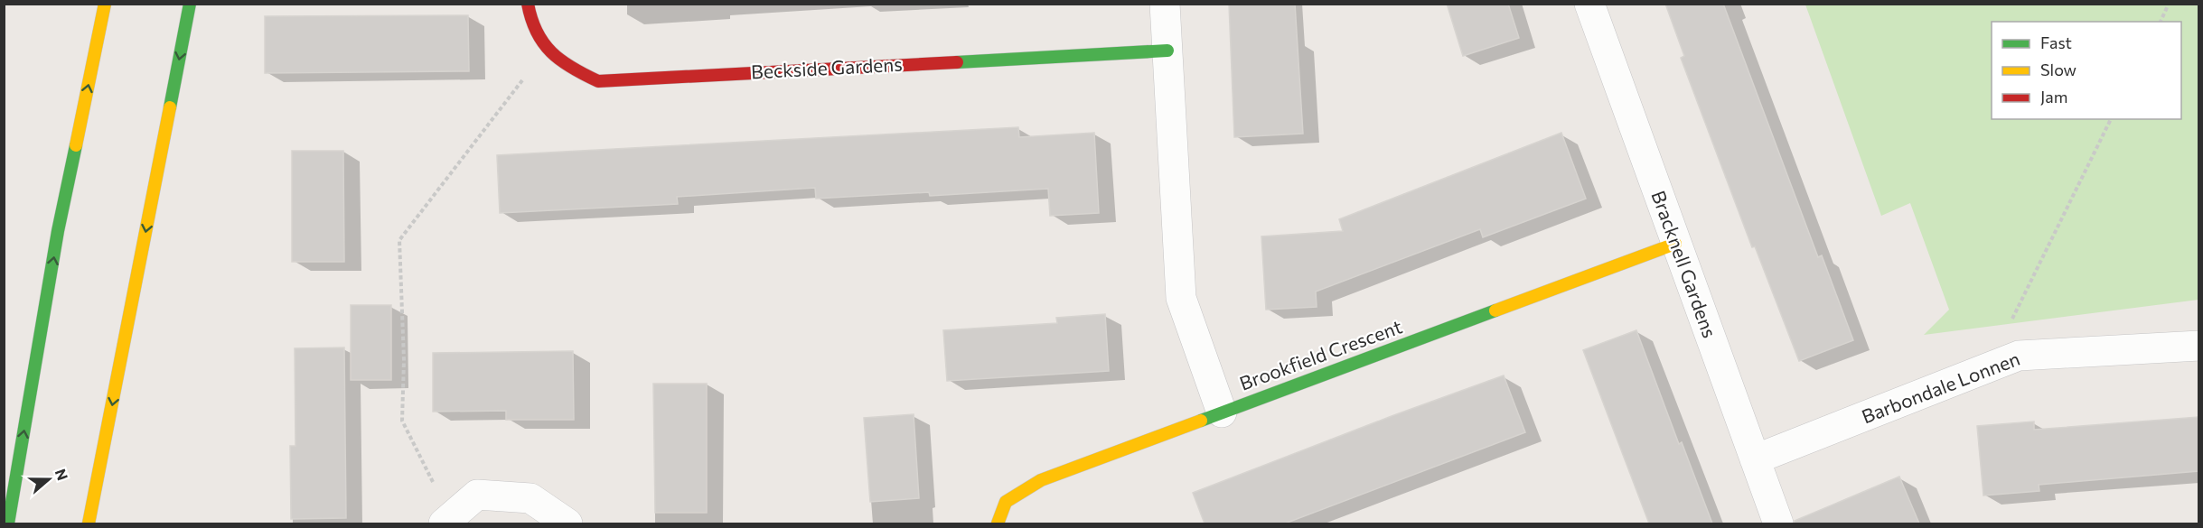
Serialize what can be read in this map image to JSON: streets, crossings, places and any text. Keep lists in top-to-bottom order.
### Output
{
  "streets": {
    "main road": ["Beckside Gardens", "Brookfield Crescent"],
    "street": ["Bracknell Gardens", "Barbondale Lonnen"]
  },
  "crossings": [
    ["Bracknell Gardens", "Brookfield Crescent"],
    ["Bracknell Gardens", "Barbondale Lonnen"]
  ],
  "legend": ["Fast", "Slow", "Jam"],
  "north": "right"
}
